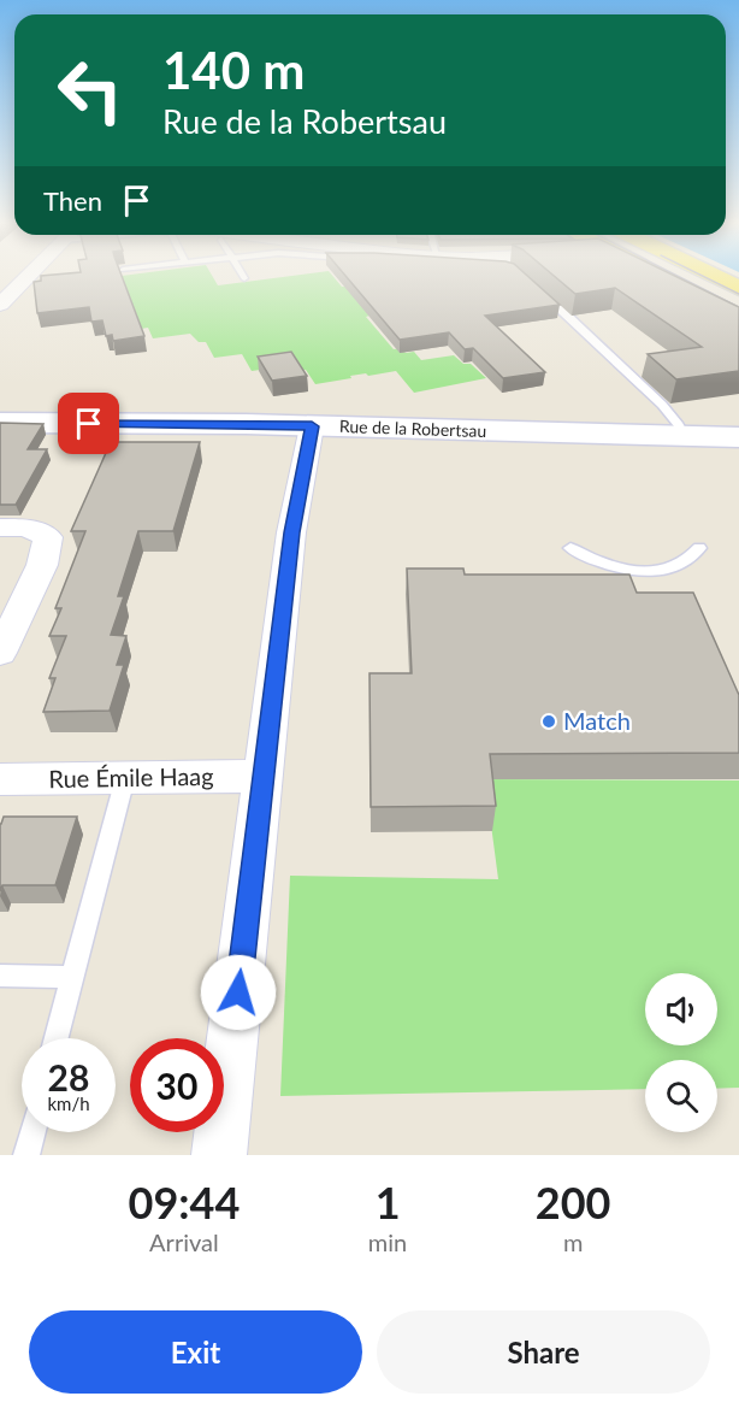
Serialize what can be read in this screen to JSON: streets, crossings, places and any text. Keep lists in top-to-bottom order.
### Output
{
  "streets": {
    "main road": ["Rue de la Robertsau"],
    "street": ["Rue Émile Haag"]
  },
  "places": ["Match"],
  "page": {
    "turn": ["140 m", "Rue de la Robertsau"],
    "then": "Then",
    "speed": "28 km/h",
    "limit": "30",
    "eta": [
      "09:44",
      "Arrival",
      "1",
      "min",
      "200",
      "m"
    ],
    "buttons": ["Exit", "Share"]
  }
}
